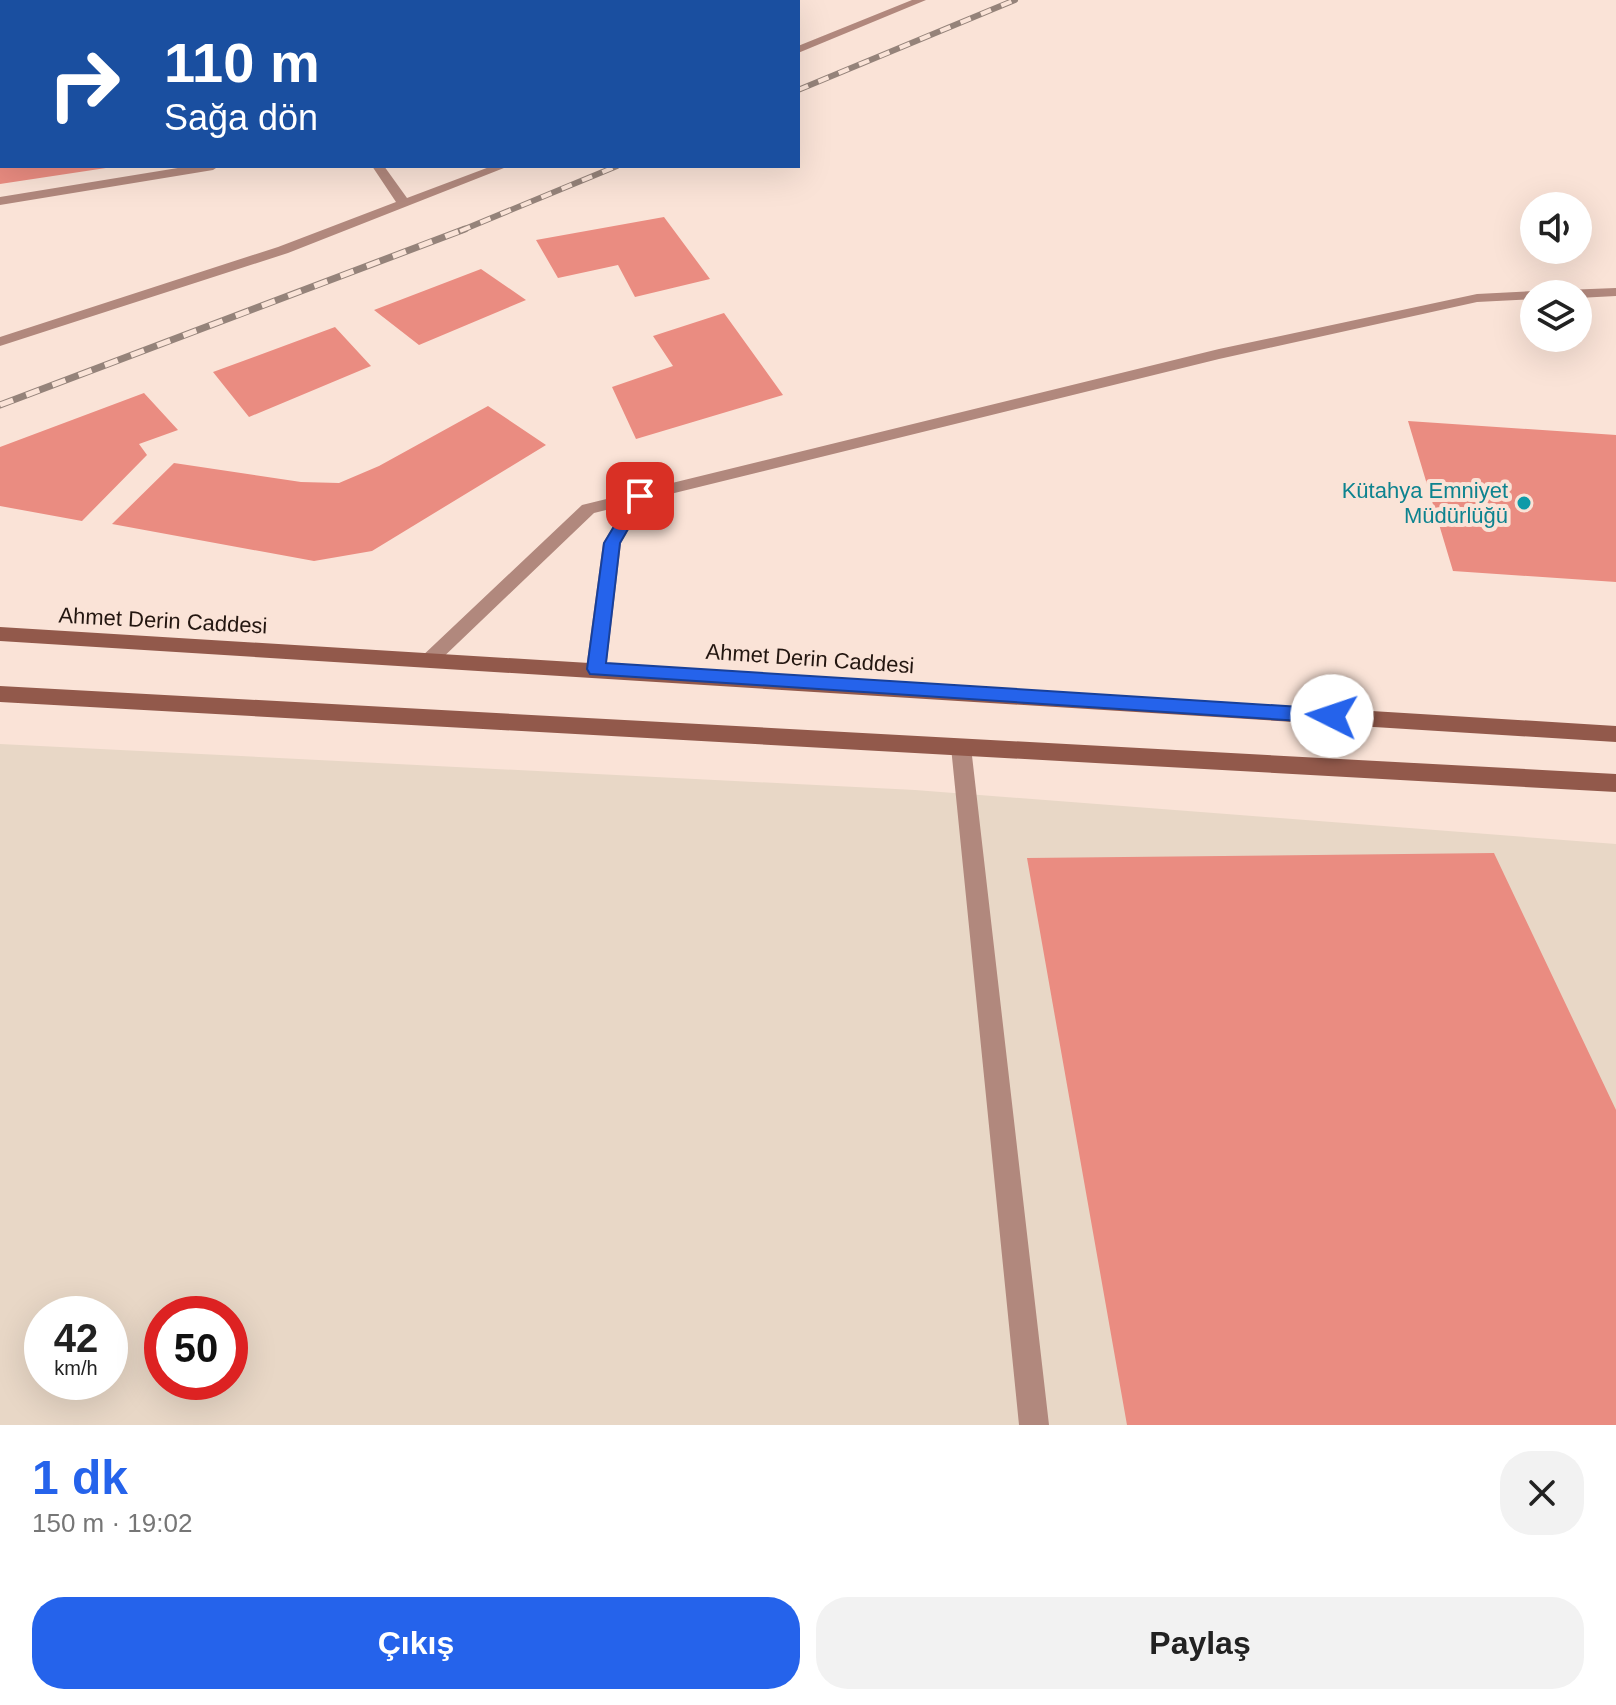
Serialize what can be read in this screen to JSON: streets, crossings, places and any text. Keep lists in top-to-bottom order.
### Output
{
  "streets": {
    "main road": ["Ahmet Derin Caddesi"]
  },
  "places": ["Kütahya Emniyet Müdürlüğü"],
  "page": {
    "turn": ["110 m", "Sağa dön"],
    "speed": "42 km/h",
    "limit": "50",
    "heading": ["1 dk", "150 m · 19:02"],
    "buttons": ["Çıkış", "Paylaş"]
  }
}
